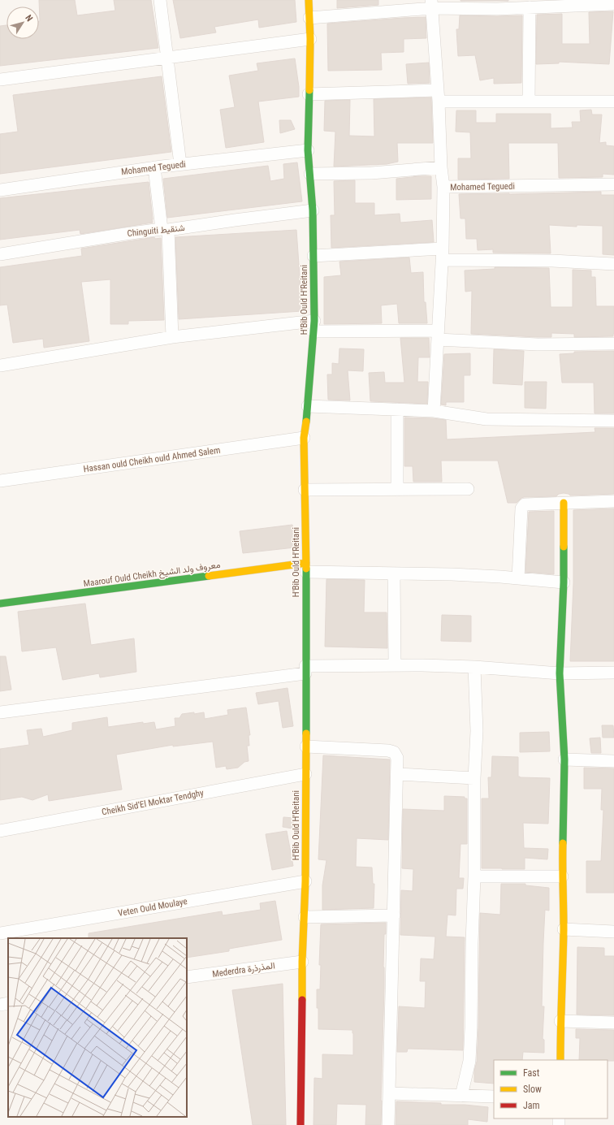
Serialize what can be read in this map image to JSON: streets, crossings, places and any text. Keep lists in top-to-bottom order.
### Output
{
  "streets": {
    "street": [
      "Mohamed Teguedi",
      "Chinguiti شنقيط",
      "H'Bib Ould H'Reitani",
      "Hassan ould Cheikh ould Ahmed Salem",
      "Maarouf Ould Cheikh معروف ولد الشيخ",
      "Cheikh Sid'El Moktar Tendghy",
      "Veten Ould Moulaye",
      "Mederdra المذرذرة"
    ]
  },
  "crossings": [
    ["Mohamed Teguedi", "H'Bib Ould H'Reitani"],
    ["Chinguiti شنقيط", "H'Bib Ould H'Reitani"],
    ["H'Bib Ould H'Reitani", "Hassan ould Cheikh ould Ahmed Salem"],
    ["H'Bib Ould H'Reitani", "Maarouf Ould Cheikh معروف ولد الشيخ"],
    ["H'Bib Ould H'Reitani", "Cheikh Sid'El Moktar Tendghy"],
    ["H'Bib Ould H'Reitani", "Veten Ould Moulaye"],
    ["H'Bib Ould H'Reitani", "Mederdra المذرذرة"]
  ],
  "legend": ["Fast", "Slow", "Jam"],
  "north": "top right"
}
